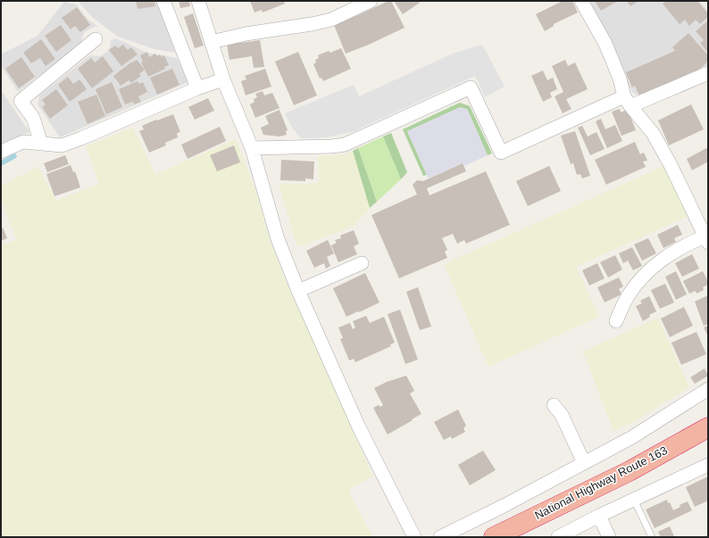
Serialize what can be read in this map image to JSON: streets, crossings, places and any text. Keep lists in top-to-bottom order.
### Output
{
  "streets": {
    "highway": ["National Highway Route 163"]
  }
}
